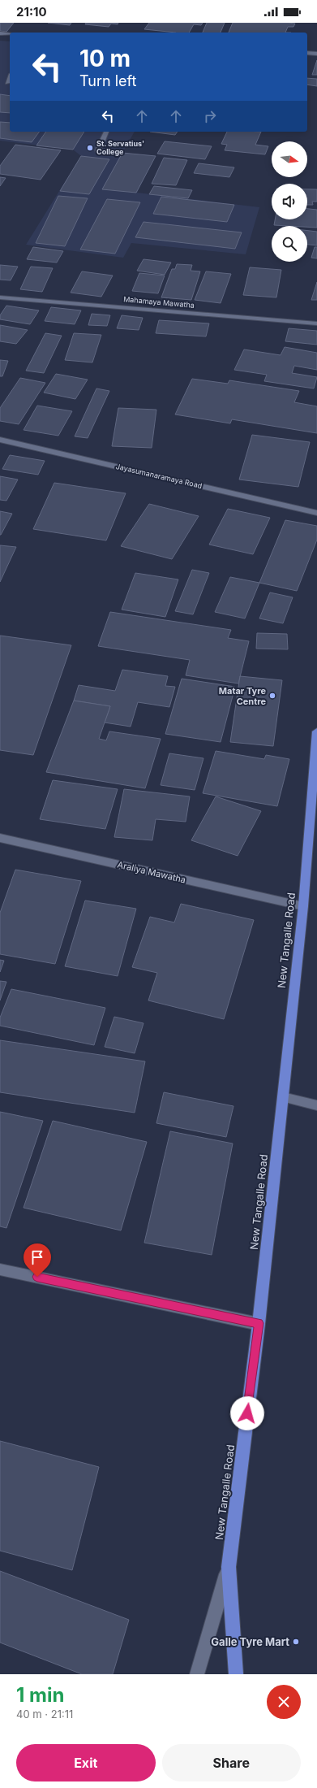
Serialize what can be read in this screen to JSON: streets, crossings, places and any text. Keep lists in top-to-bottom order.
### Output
{
  "streets": {
    "highway": ["New Tangalle Road"],
    "street": ["Mahamaya Mawatha", "Jayasumanaramaya Road", "Araliya Mawatha"]
  },
  "crossings": [
    ["Araliya Mawatha", "New Tangalle Road"]
  ],
  "places": ["St. Servatius' College", "Matar Tyre Centre", "Galle Tyre Mart"],
  "north": "right",
  "page": {
    "status": "21:10",
    "turn": ["10 m", "Turn left"],
    "heading": ["1 min", "40 m · 21:11"],
    "buttons": ["Exit", "Share"]
  }
}
